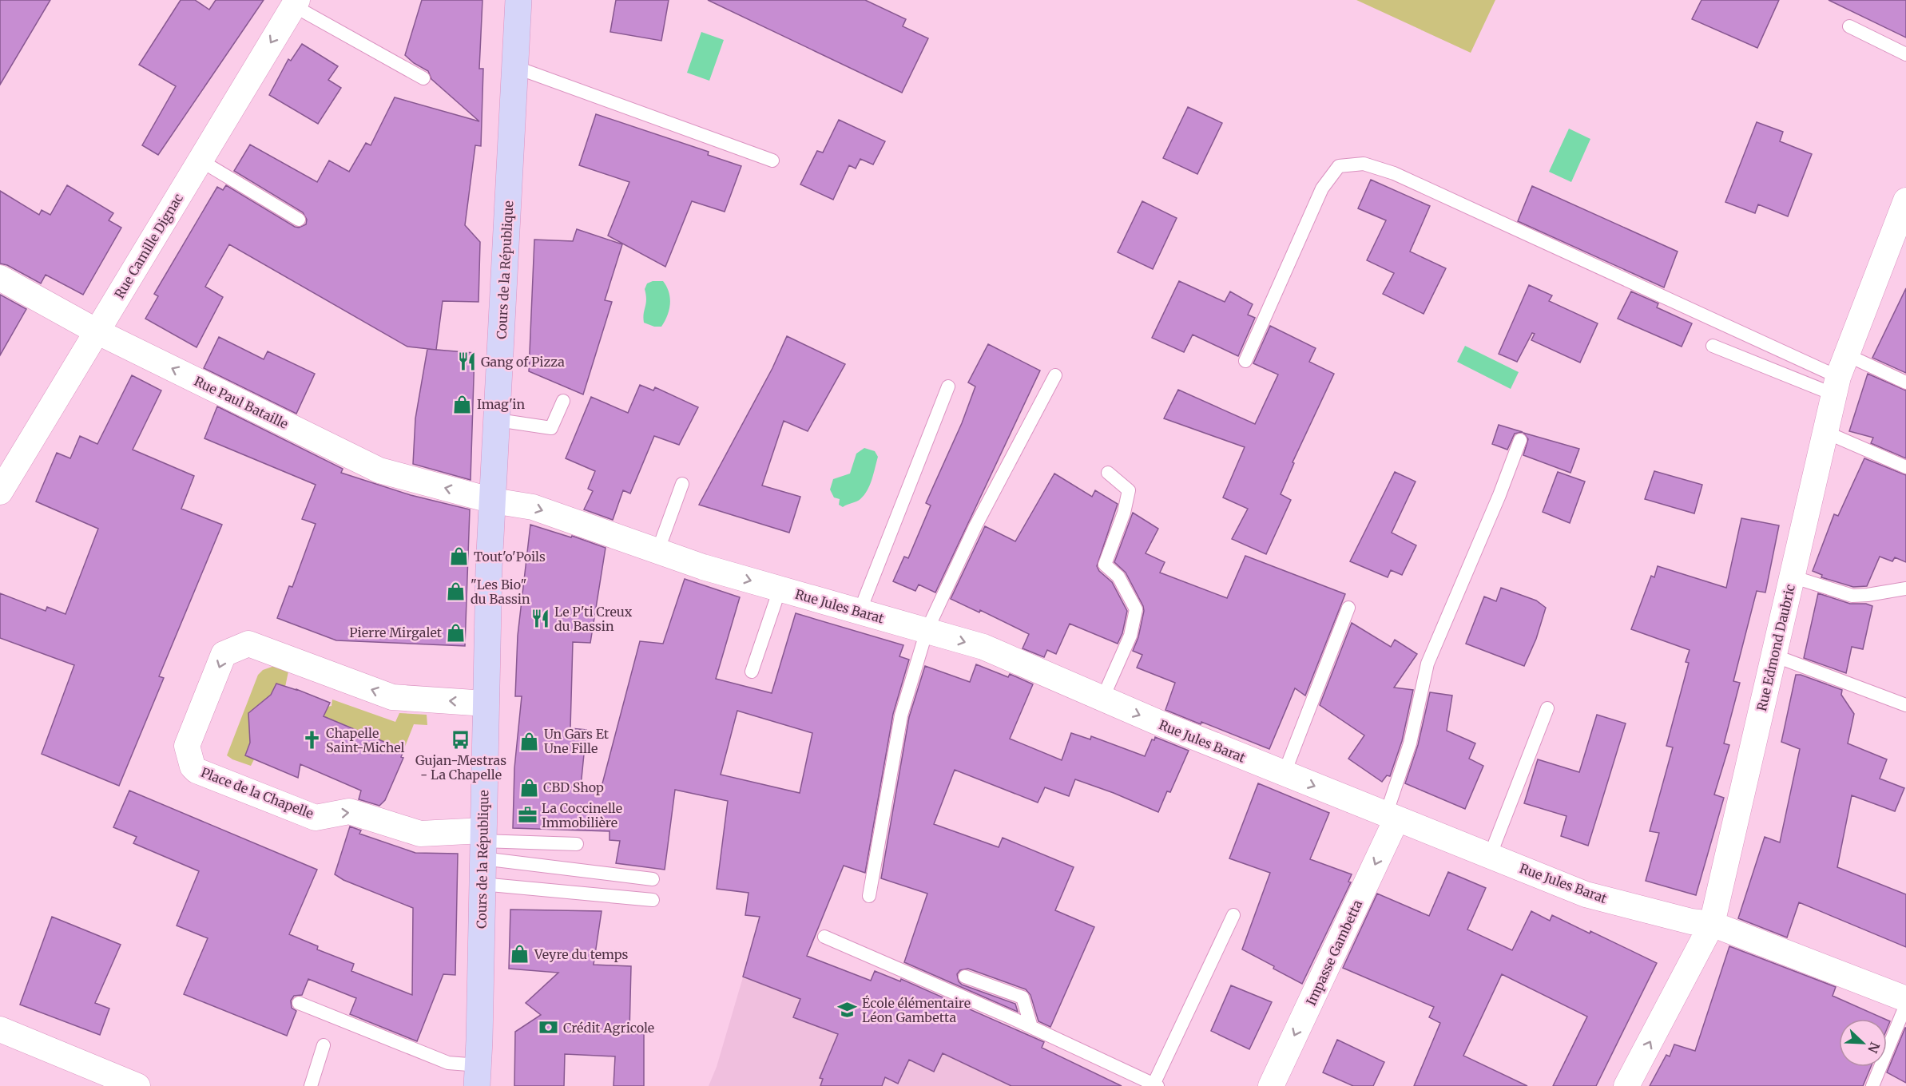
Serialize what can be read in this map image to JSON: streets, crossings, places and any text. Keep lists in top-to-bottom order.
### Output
{
  "streets": {
    "main road": ["Cours de la République"],
    "street": [
      "Rue Camille Dignac",
      "Rue Paul Bataille",
      "Rue Jules Barat",
      "Rue Edmond Daubric",
      "Place de la Chapelle",
      "Impasse Gambetta"
    ]
  },
  "crossings": [
    ["Rue Camille Dignac", "Rue Paul Bataille"],
    ["Cours de la République", "Rue Paul Bataille"],
    ["Cours de la République", "Rue Jules Barat"],
    ["Cours de la République", "Place de la Chapelle"],
    ["Rue Paul Bataille", "Rue Jules Barat"],
    ["Rue Jules Barat", "Rue Edmond Daubric"],
    ["Rue Jules Barat", "Impasse Gambetta"]
  ],
  "one_way": ["Rue Paul Bataille", "Rue Jules Barat", "Impasse Gambetta"],
  "places": {
    "restaurant": ["Gang of Pizza", "Le P'ti Creux du Bassin"],
    "shop": [
      "Imag'in",
      "Tout'o'Poils",
      "\"Les Bio\" du Bassin",
      "Pierre Mirgalet",
      "Un Gars Et Une Fille",
      "CBD Shop",
      "Veyre du temps"
    ],
    "church": ["Chapelle Saint-Michel"],
    "bus stop": ["Gujan-Mestras - La Chapelle"],
    "office": ["La Coccinelle Immobilière"],
    "school or university": ["École élémentaire Léon Gambetta"],
    "bank": ["Crédit Agricole"]
  },
  "north": "bottom right"
}
